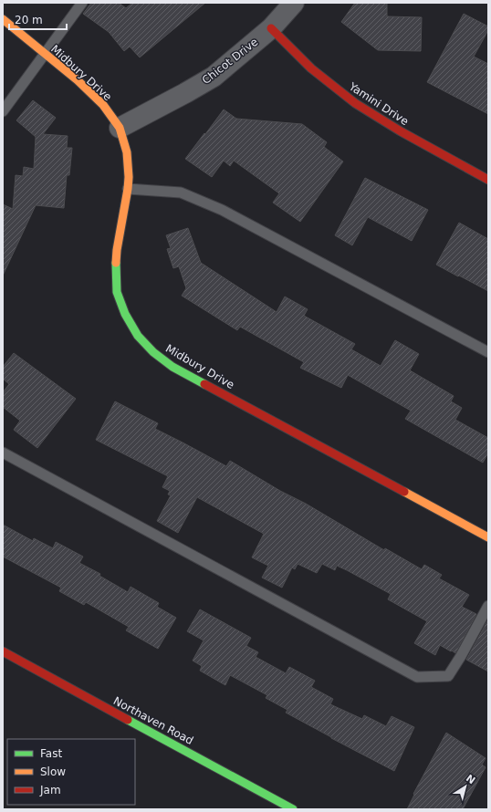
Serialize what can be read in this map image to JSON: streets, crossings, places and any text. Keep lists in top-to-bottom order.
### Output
{
  "streets": {
    "street": [
      "Chicot Drive",
      "Midbury Drive",
      "Yamini Drive",
      "Northaven Road"
    ]
  },
  "crossings": [
    ["Chicot Drive", "Midbury Drive"],
    ["Chicot Drive", "Yamini Drive"]
  ],
  "legend": ["Fast", "Slow", "Jam"],
  "scale_bar": "20 m",
  "north": "top right"
}
